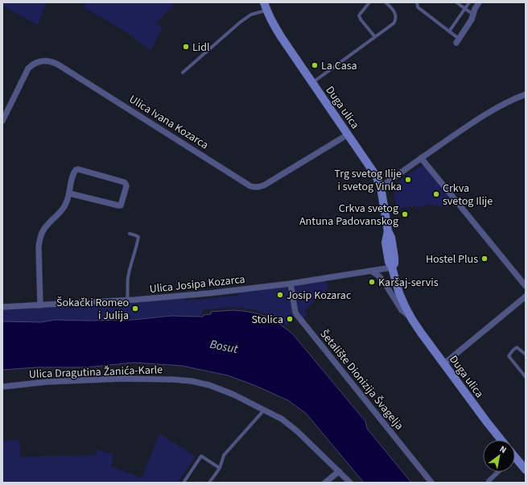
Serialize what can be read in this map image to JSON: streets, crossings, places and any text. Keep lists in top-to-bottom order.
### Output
{
  "streets": {
    "main road": ["Duga ulica"],
    "street": [
      "Ulica Ivana Kozarca",
      "Ulica Josipa Kozarca",
      "Ulica Dragutina Žanića-Karle",
      "Šetalište Dionizija Švagelja"
    ]
  },
  "crossings": [
    ["Duga ulica", "Ulica Ivana Kozarca"],
    ["Duga ulica", "Ulica Josipa Kozarca"],
    ["Ulica Josipa Kozarca", "Šetalište Dionizija Švagelja"]
  ],
  "water": ["Bosut"],
  "places": [
    "Lidl",
    "La Casa",
    "Trg svetog Ilije i svetog Vinka",
    "Crkva svetog Ilije",
    "Crkva svetog Antuna Padovanskog",
    "Hostel Plus",
    "Karšaj-servis",
    "Josip Kozarac",
    "Šokački Romeo i Julija",
    "Stolica"
  ],
  "north": "top right"
}
